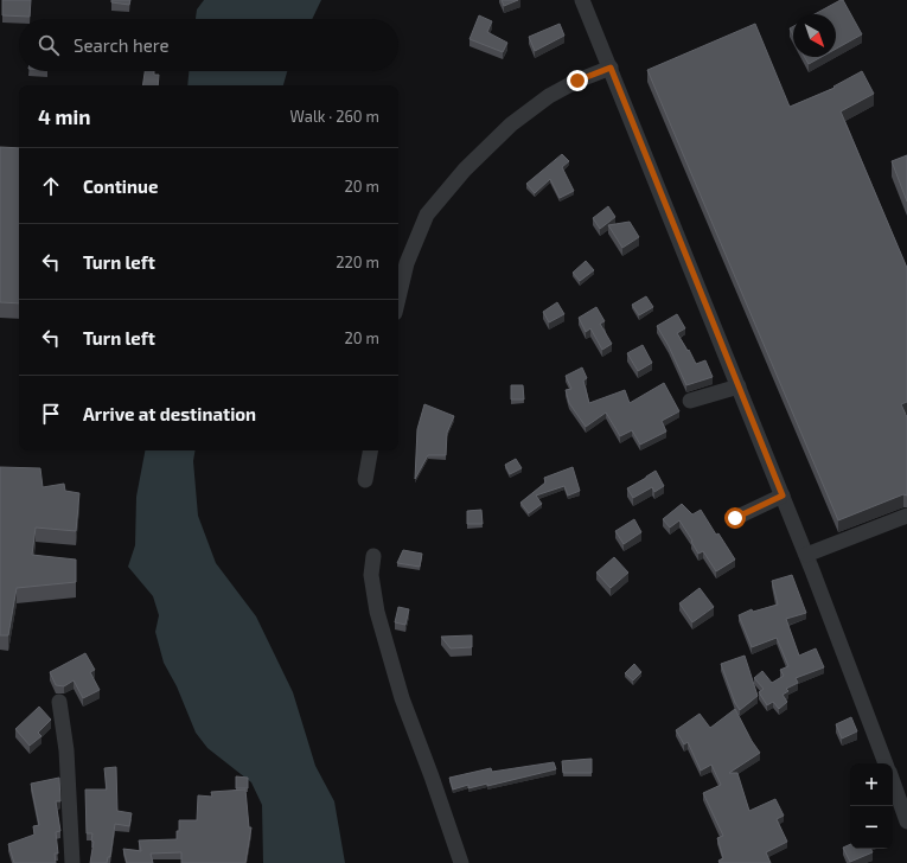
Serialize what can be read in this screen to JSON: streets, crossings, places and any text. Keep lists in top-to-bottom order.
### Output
{
  "north": "bottom right",
  "page": {
    "search": "Search here",
    "heading": ["4 min", "Walk · 260 m"],
    "list": [
      ["Continue", "20 m"],
      ["Turn left", "220 m"],
      ["Turn left", "20 m"],
      "Arrive at destination"
    ],
    "map_buttons": ["+", "−"]
  }
}
